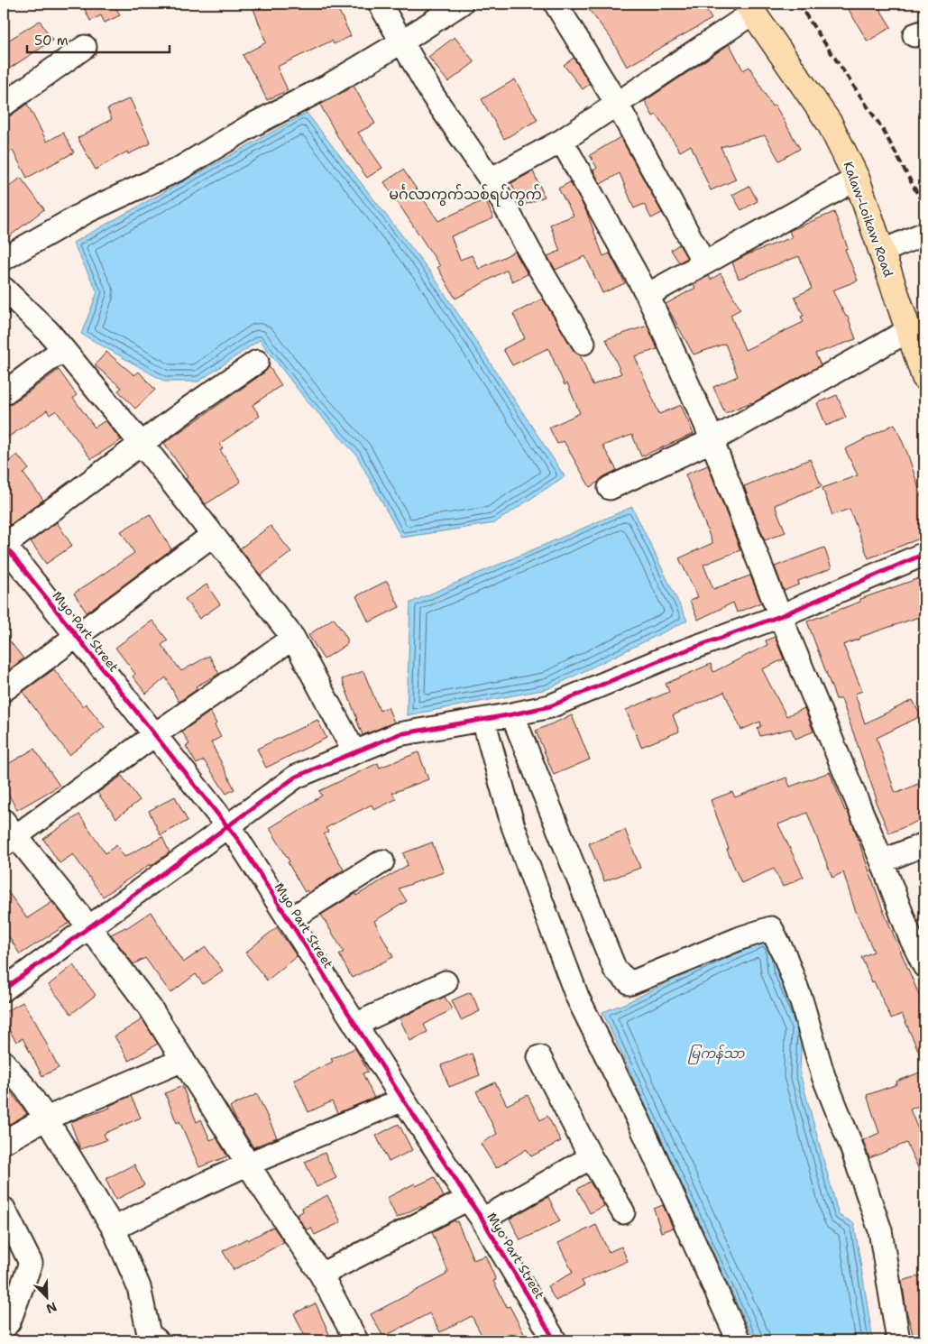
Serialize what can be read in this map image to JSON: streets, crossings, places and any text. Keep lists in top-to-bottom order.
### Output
{
  "streets": {
    "main road": ["Kalaw-Loikaw Road"],
    "street": ["Myo Part Street"]
  },
  "districts": ["မင်္ဂလာကွက်သစ်ရပ်ကွက်"],
  "water": ["မြကန်သာ"],
  "scale_bar": "50 m",
  "north": "bottom right"
}
